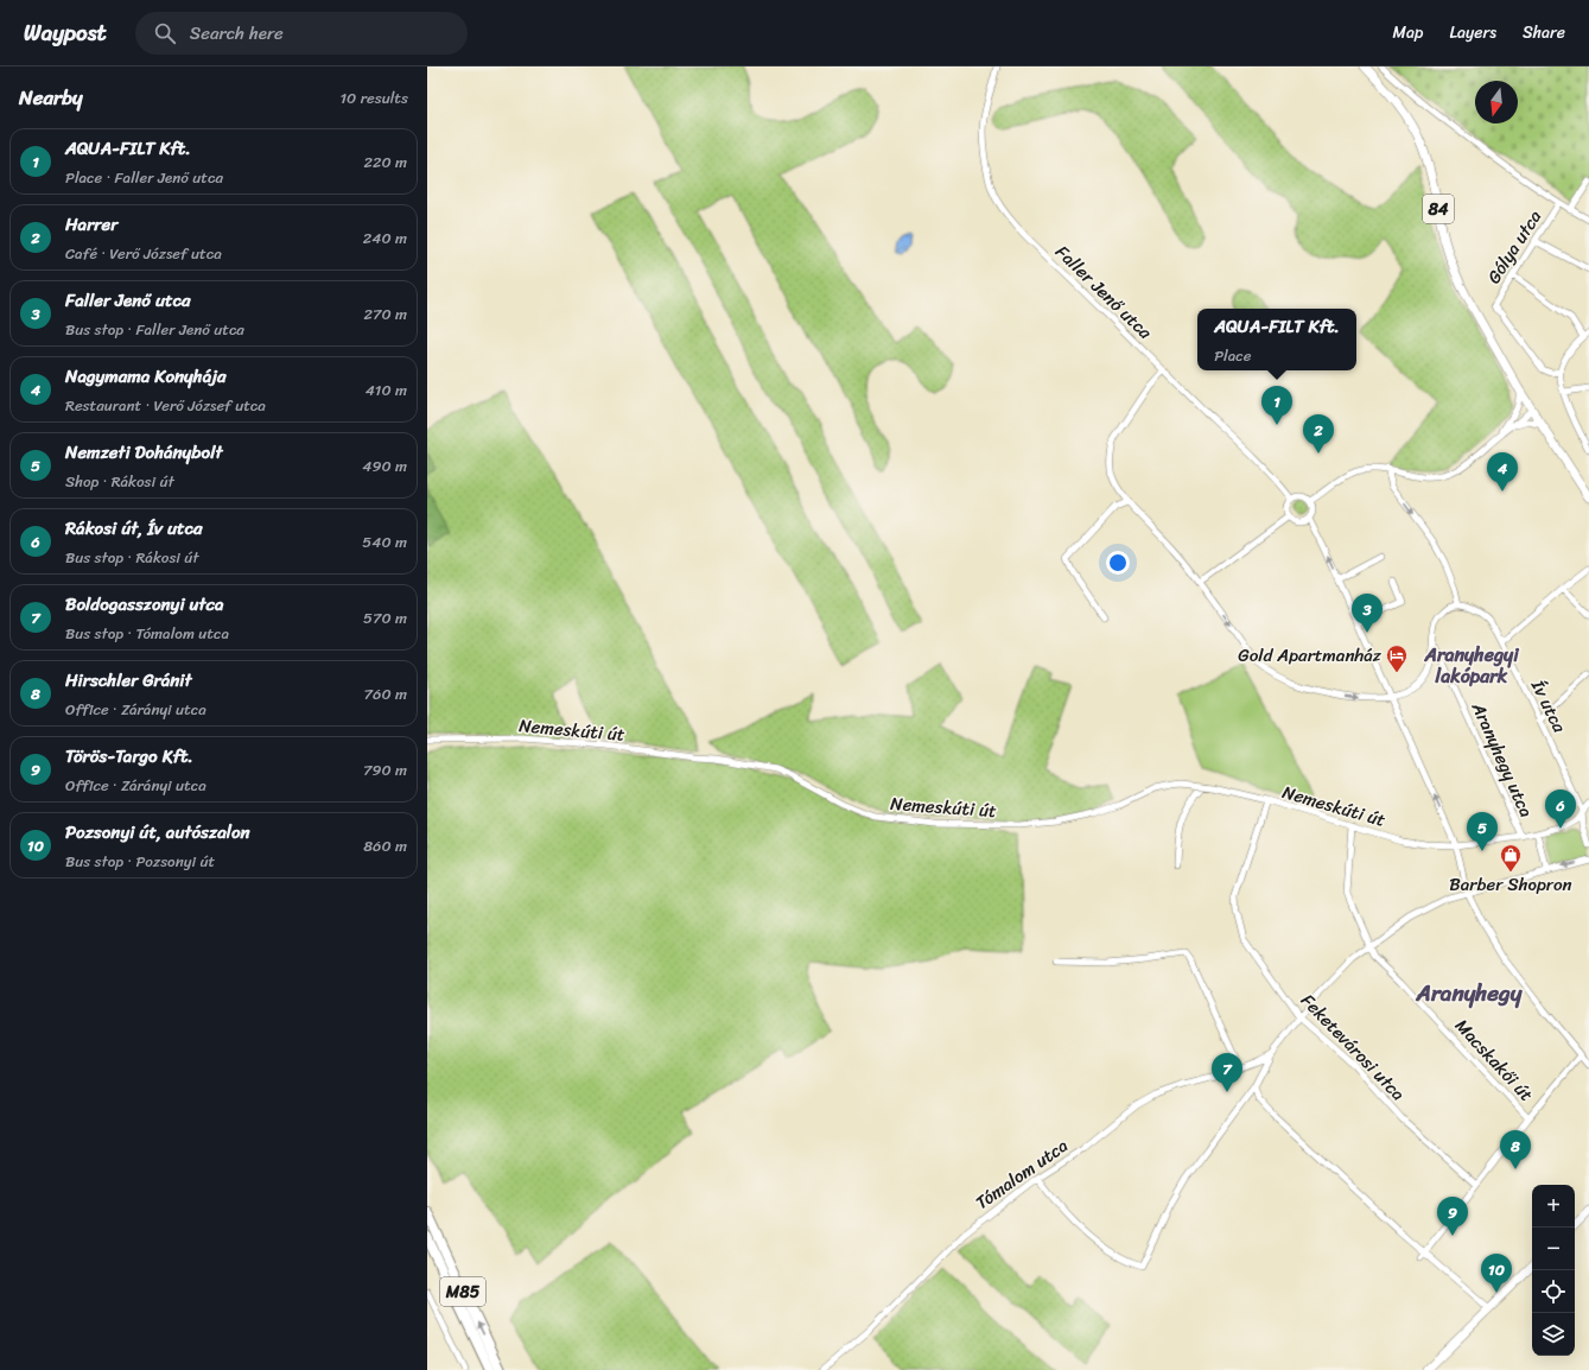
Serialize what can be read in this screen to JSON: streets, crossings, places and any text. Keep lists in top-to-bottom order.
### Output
{
  "streets": {
    "highway": ["M85"],
    "main road": ["84"],
    "street": [
      "Gólya utca",
      "Faller Jenő utca",
      "Ív utca",
      "Nemeskúti út",
      "Aranyhegy utca",
      "Feketevárosi utca",
      "Macskakői út",
      "Tómalom utca"
    ]
  },
  "crossings": [
    ["Ív utca", "Nemeskúti út"],
    ["Nemeskúti út", "Aranyhegy utca"],
    ["Nemeskúti út", "Feketevárosi utca"],
    ["Nemeskúti út", "Macskakői út"],
    ["Feketevárosi utca", "Tómalom utca"],
    ["Macskakői út", "Tómalom utca"]
  ],
  "districts": ["Aranyhegyi lakópark", "Aranyhegy"],
  "places": {
    "hotel": ["Gold Apartmanház"],
    "shop": ["Barber Shopron"]
  },
  "north": "bottom",
  "page": {
    "header": "Waypost",
    "search": "Search here",
    "nav": ["Map", "Layers", "Share"],
    "heading": ["Nearby", "10 results"],
    "list": [
      {
        "mark": "1",
        "name": "AQUA-FILT Kft.",
        "note": "Place · Faller Jenő utca",
        "value": "220 m"
      },
      {
        "mark": "2",
        "name": "Harrer",
        "note": "Café · Verő József utca",
        "value": "240 m"
      },
      {
        "mark": "3",
        "name": "Faller Jenő utca",
        "note": "Bus stop · Faller Jenő utca",
        "value": "270 m"
      },
      {
        "mark": "4",
        "name": "Nagymama Konyhája",
        "note": "Restaurant · Verő József utca",
        "value": "410 m"
      },
      {
        "mark": "5",
        "name": "Nemzeti Dohánybolt",
        "note": "Shop · Rákosi út",
        "value": "490 m"
      },
      {
        "mark": "6",
        "name": "Rákosi út, Ív utca",
        "note": "Bus stop · Rákosi út",
        "value": "540 m"
      },
      {
        "mark": "7",
        "name": "Boldogasszonyi utca",
        "note": "Bus stop · Tómalom utca",
        "value": "570 m"
      },
      {
        "mark": "8",
        "name": "Hirschler Gránit",
        "note": "Office · Zárányi utca",
        "value": "760 m"
      },
      {
        "mark": "9",
        "name": "Törös-Targo Kft.",
        "note": "Office · Zárányi utca",
        "value": "790 m"
      },
      {
        "mark": "10",
        "name": "Pozsonyi út, autószalon",
        "note": "Bus stop · Pozsonyi út",
        "value": "860 m"
      }
    ],
    "popup": ["AQUA-FILT Kft.", "Place"],
    "pins": [
      "1",
      "2",
      "4",
      "3",
      "6",
      "5",
      "7",
      "8",
      "9",
      "10"
    ],
    "map_buttons": ["+", "−"]
  }
}
